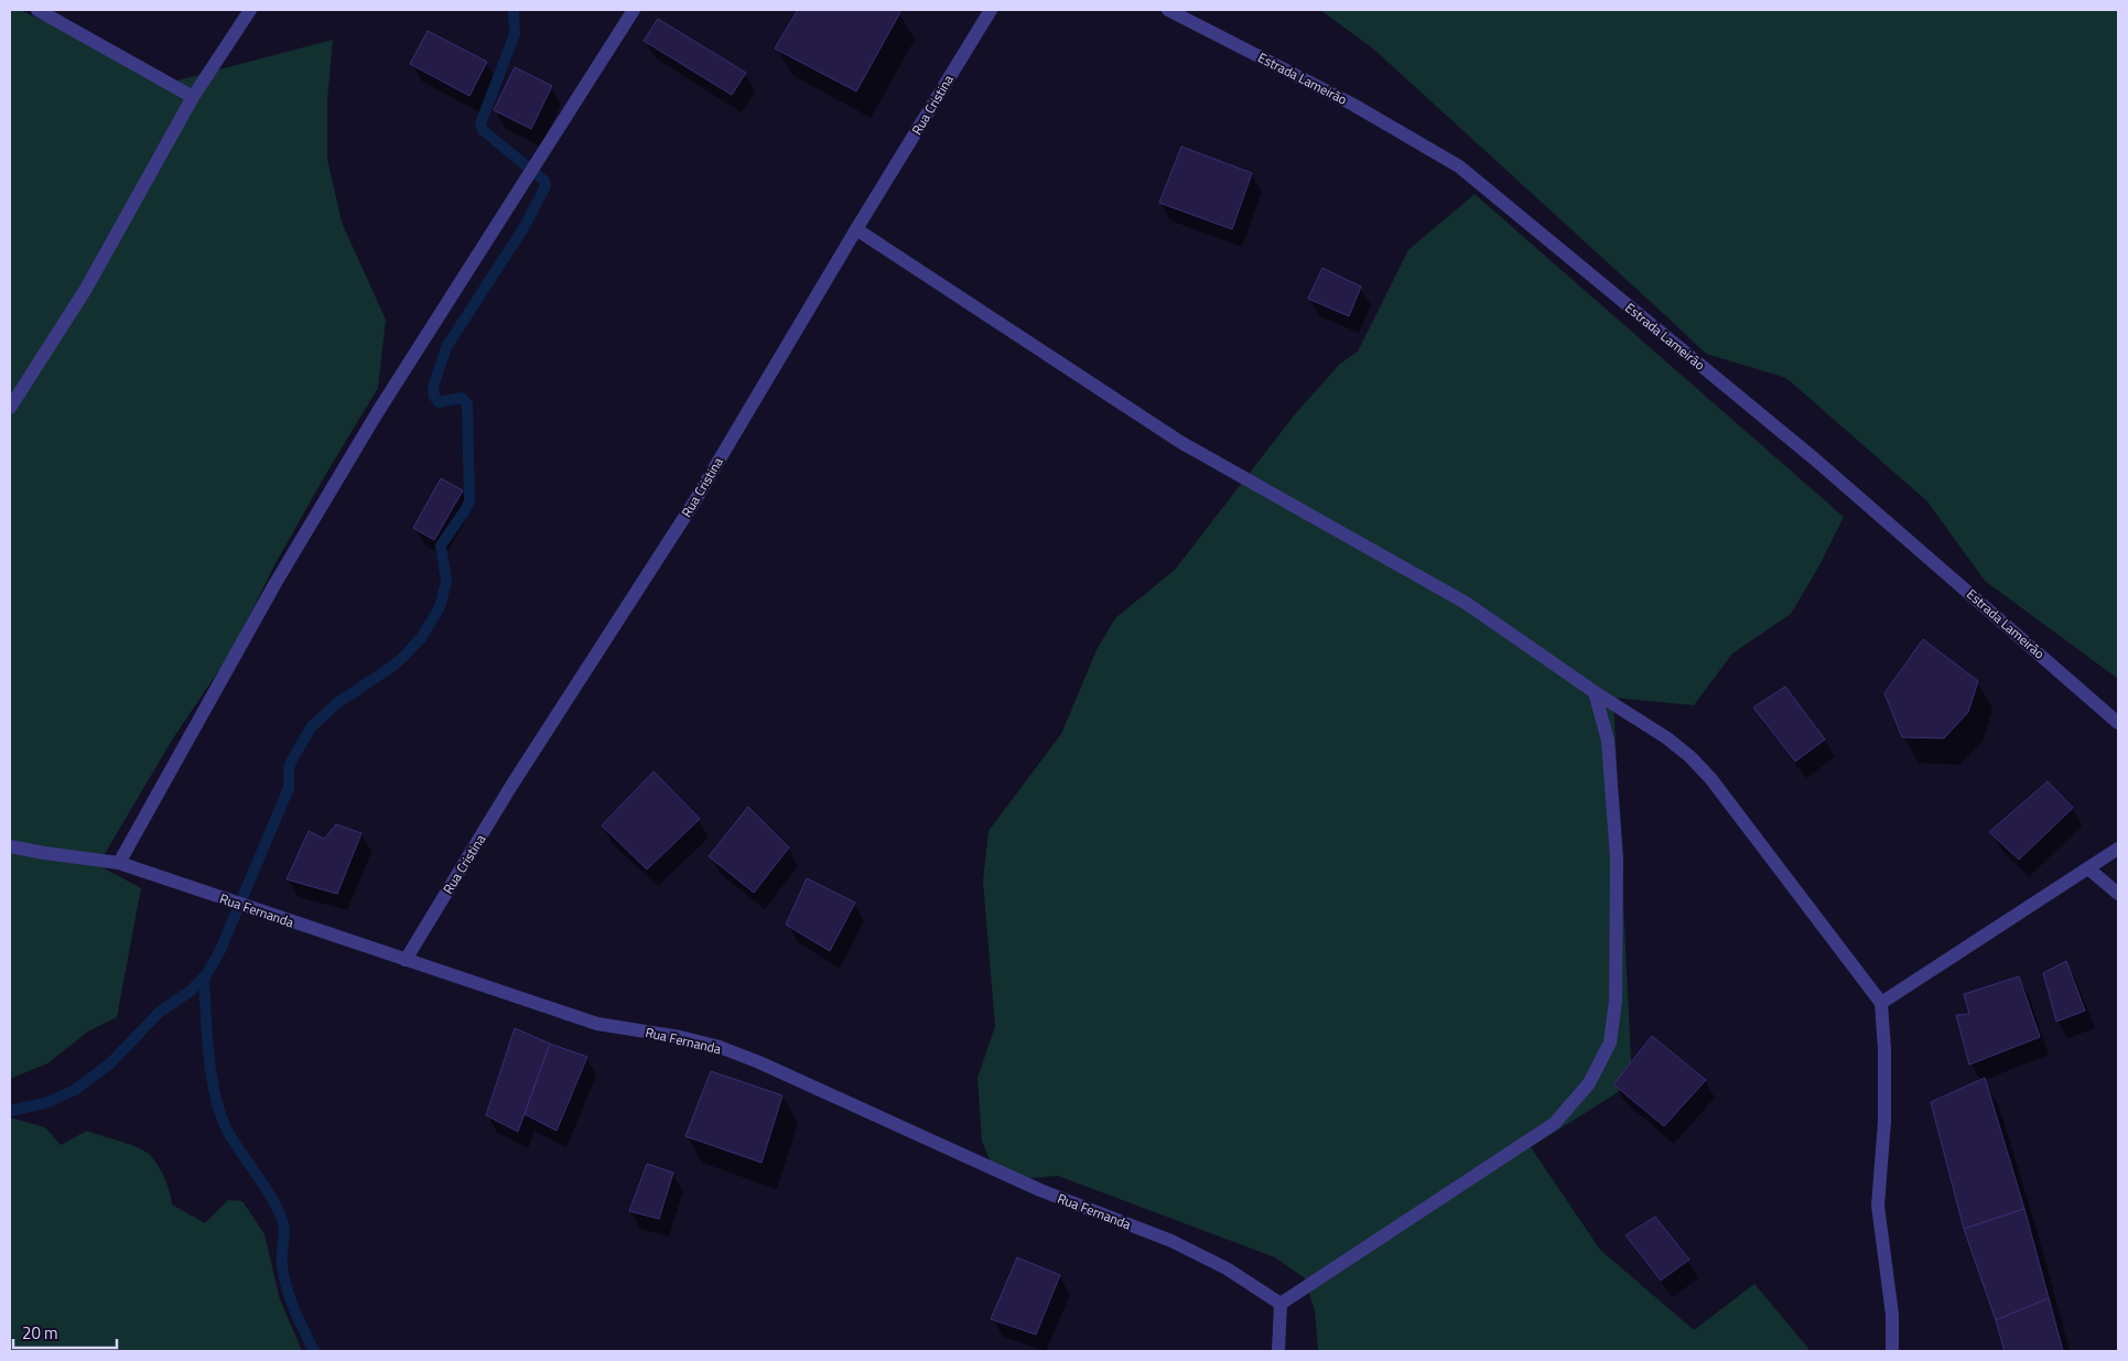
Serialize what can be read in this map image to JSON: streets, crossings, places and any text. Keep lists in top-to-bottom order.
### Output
{
  "streets": {
    "street": ["Estrada Lameirão", "Rua Cristina", "Rua Fernanda"]
  },
  "crossings": [
    ["Rua Cristina", "Rua Fernanda"]
  ],
  "scale_bar": "20 m"
}
